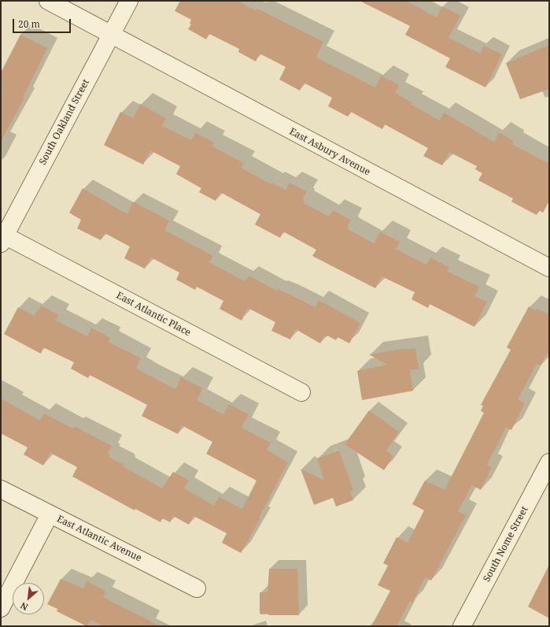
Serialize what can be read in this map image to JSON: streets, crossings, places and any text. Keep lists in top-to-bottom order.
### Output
{
  "streets": {
    "street": [
      "South Oakland Street",
      "East Asbury Avenue",
      "East Atlantic Place",
      "East Atlantic Avenue",
      "South Nome Street"
    ]
  },
  "crossings": [
    ["South Oakland Street", "East Asbury Avenue"],
    ["South Oakland Street", "East Atlantic Place"]
  ],
  "scale_bar": "20 m",
  "north": "bottom left"
}
